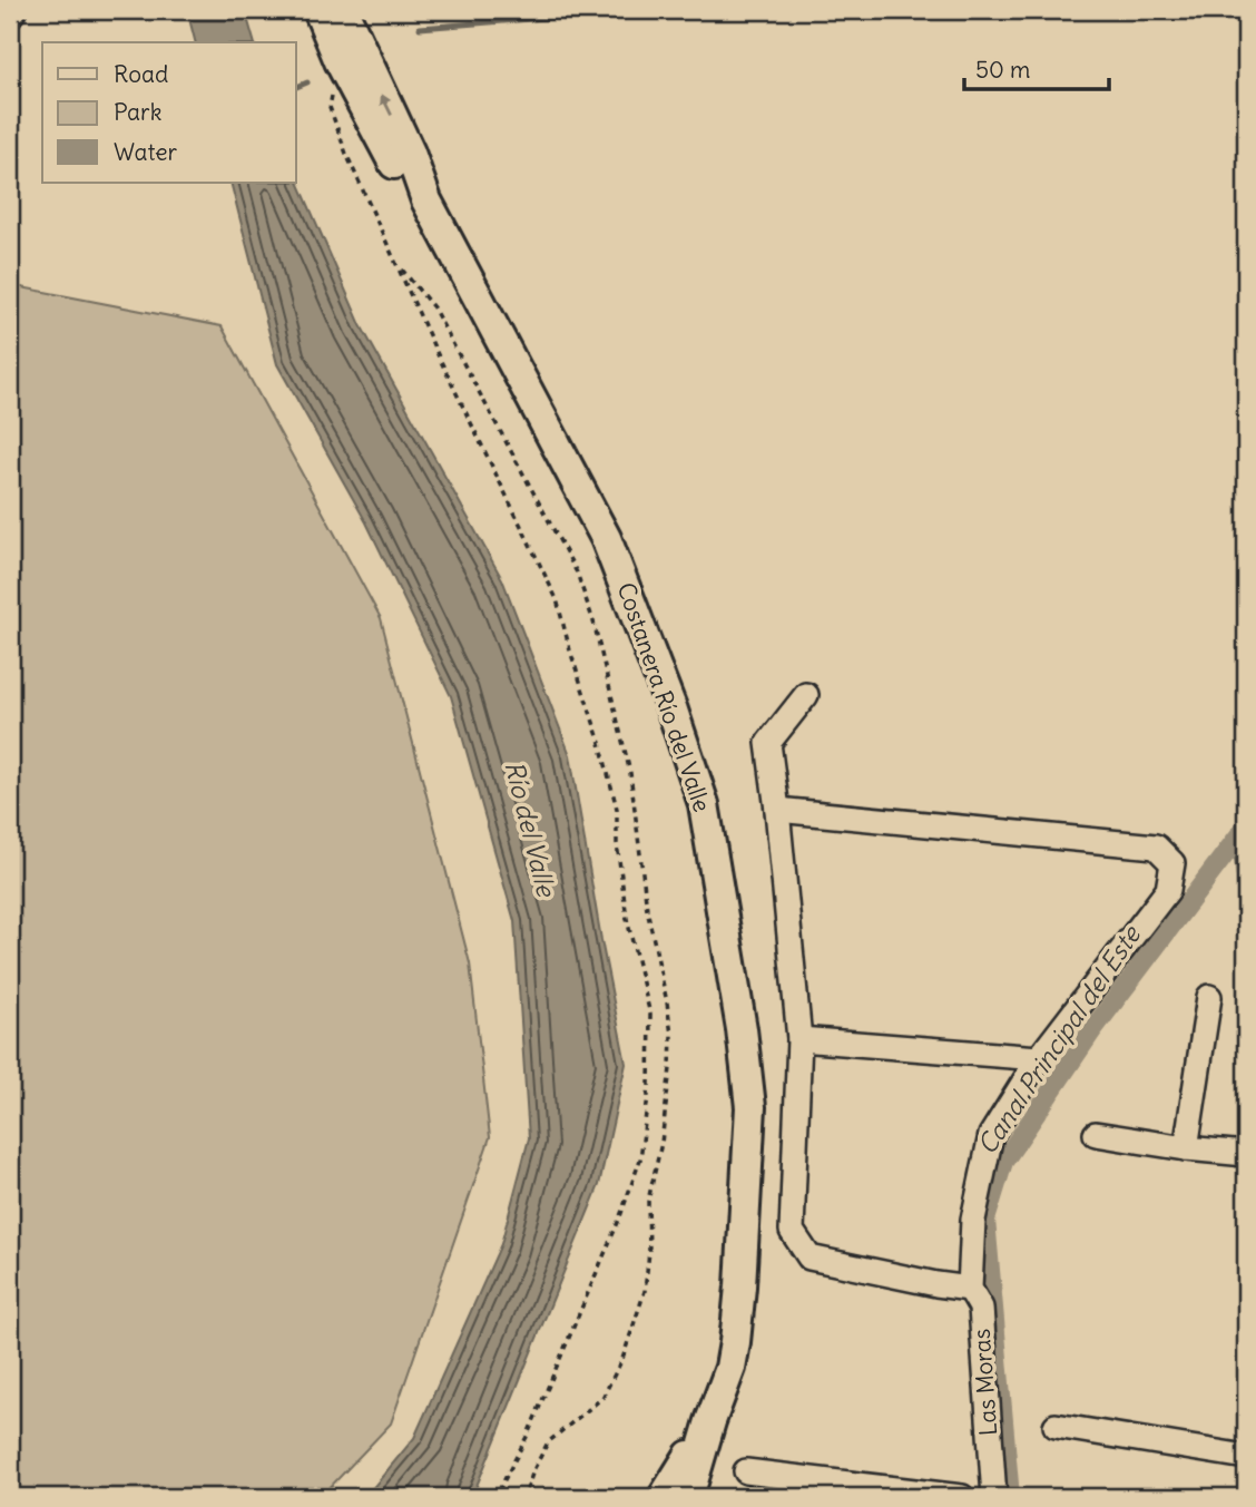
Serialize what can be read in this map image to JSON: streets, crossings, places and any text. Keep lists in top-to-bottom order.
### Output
{
  "streets": {
    "main road": ["Costanera Río del Valle"],
    "street": ["Las Moras"]
  },
  "water": ["Río del Valle", "Canal Principal del Este"],
  "legend": ["Road", "Park", "Water"],
  "scale_bar": "50 m"
}
